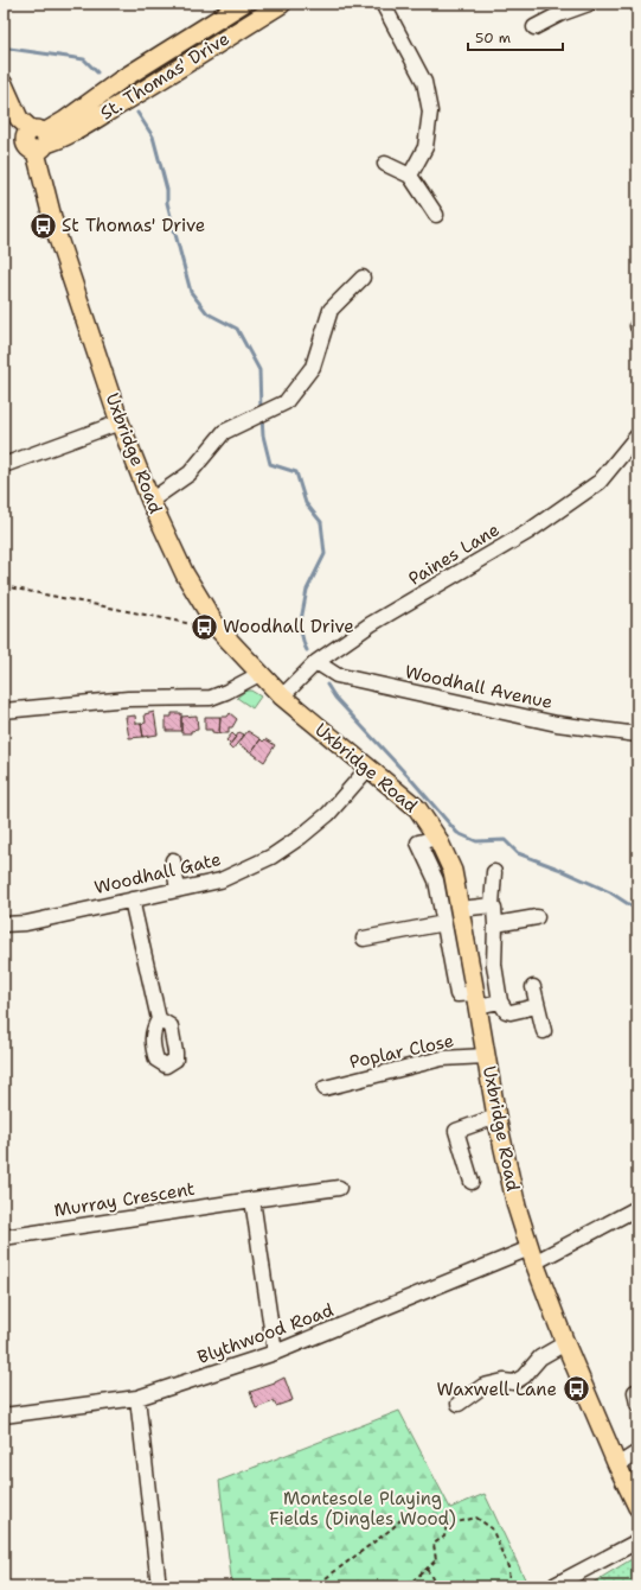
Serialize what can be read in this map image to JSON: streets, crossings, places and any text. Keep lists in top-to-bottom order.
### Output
{
  "streets": {
    "main road": ["St. Thomas' Drive", "Uxbridge Road"],
    "street": [
      "Paines Lane",
      "Woodhall Avenue",
      "Woodhall Gate",
      "Poplar Close",
      "Murray Crescent",
      "Blythwood Road"
    ]
  },
  "crossings": [
    ["St. Thomas' Drive", "Uxbridge Road"],
    ["Uxbridge Road", "Paines Lane"],
    ["Uxbridge Road", "Woodhall Gate"],
    ["Uxbridge Road", "Poplar Close"],
    ["Uxbridge Road", "Blythwood Road"],
    ["Paines Lane", "Woodhall Avenue"]
  ],
  "parks": ["Montesole Playing Fields (Dingles Wood)"],
  "places": {
    "bus stop": ["St Thomas' Drive", "Woodhall Drive", "Waxwell Lane"]
  },
  "scale_bar": "50 m"
}
